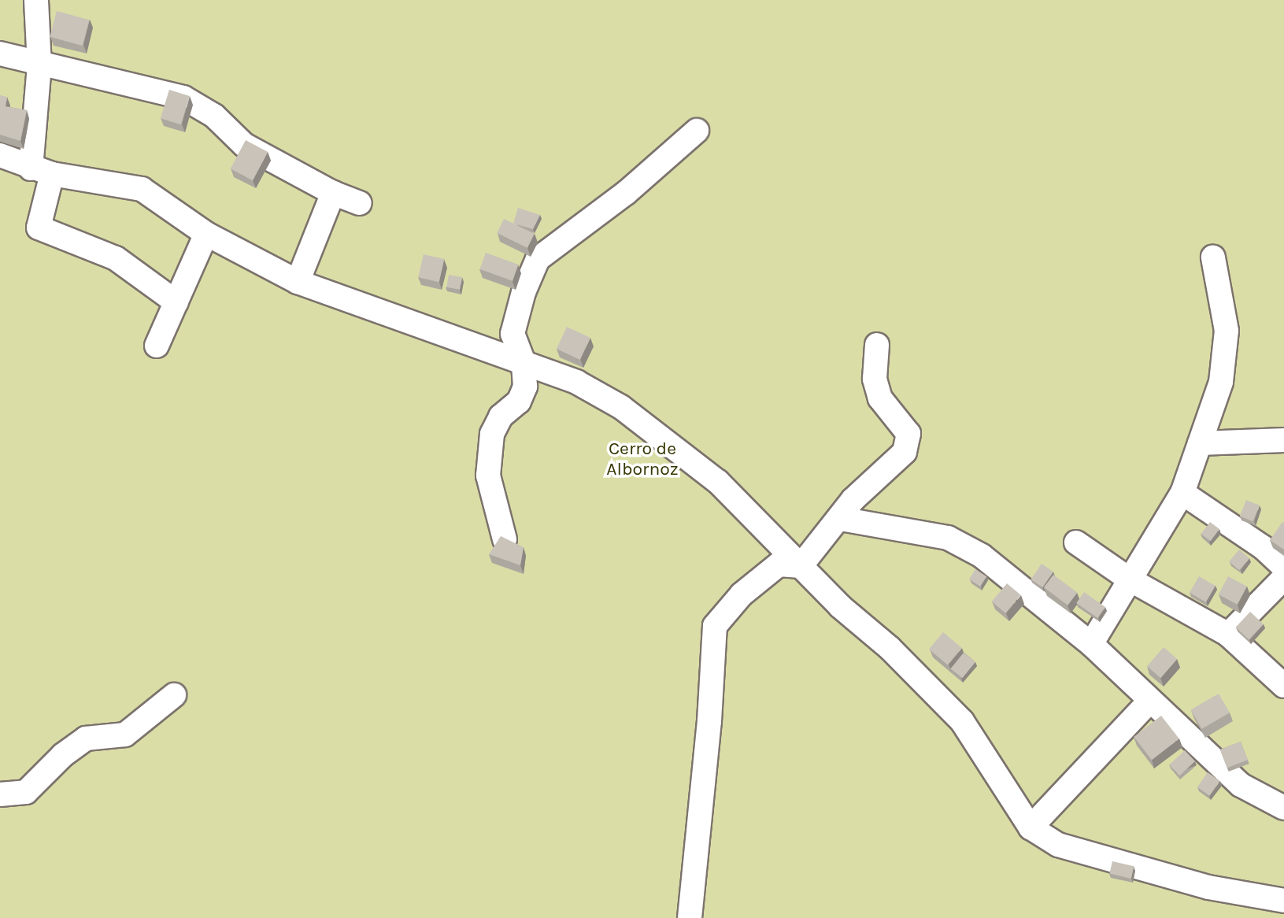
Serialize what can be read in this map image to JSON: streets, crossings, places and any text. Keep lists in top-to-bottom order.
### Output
{
  "parks": ["Cerro de Albornoz"]
}
